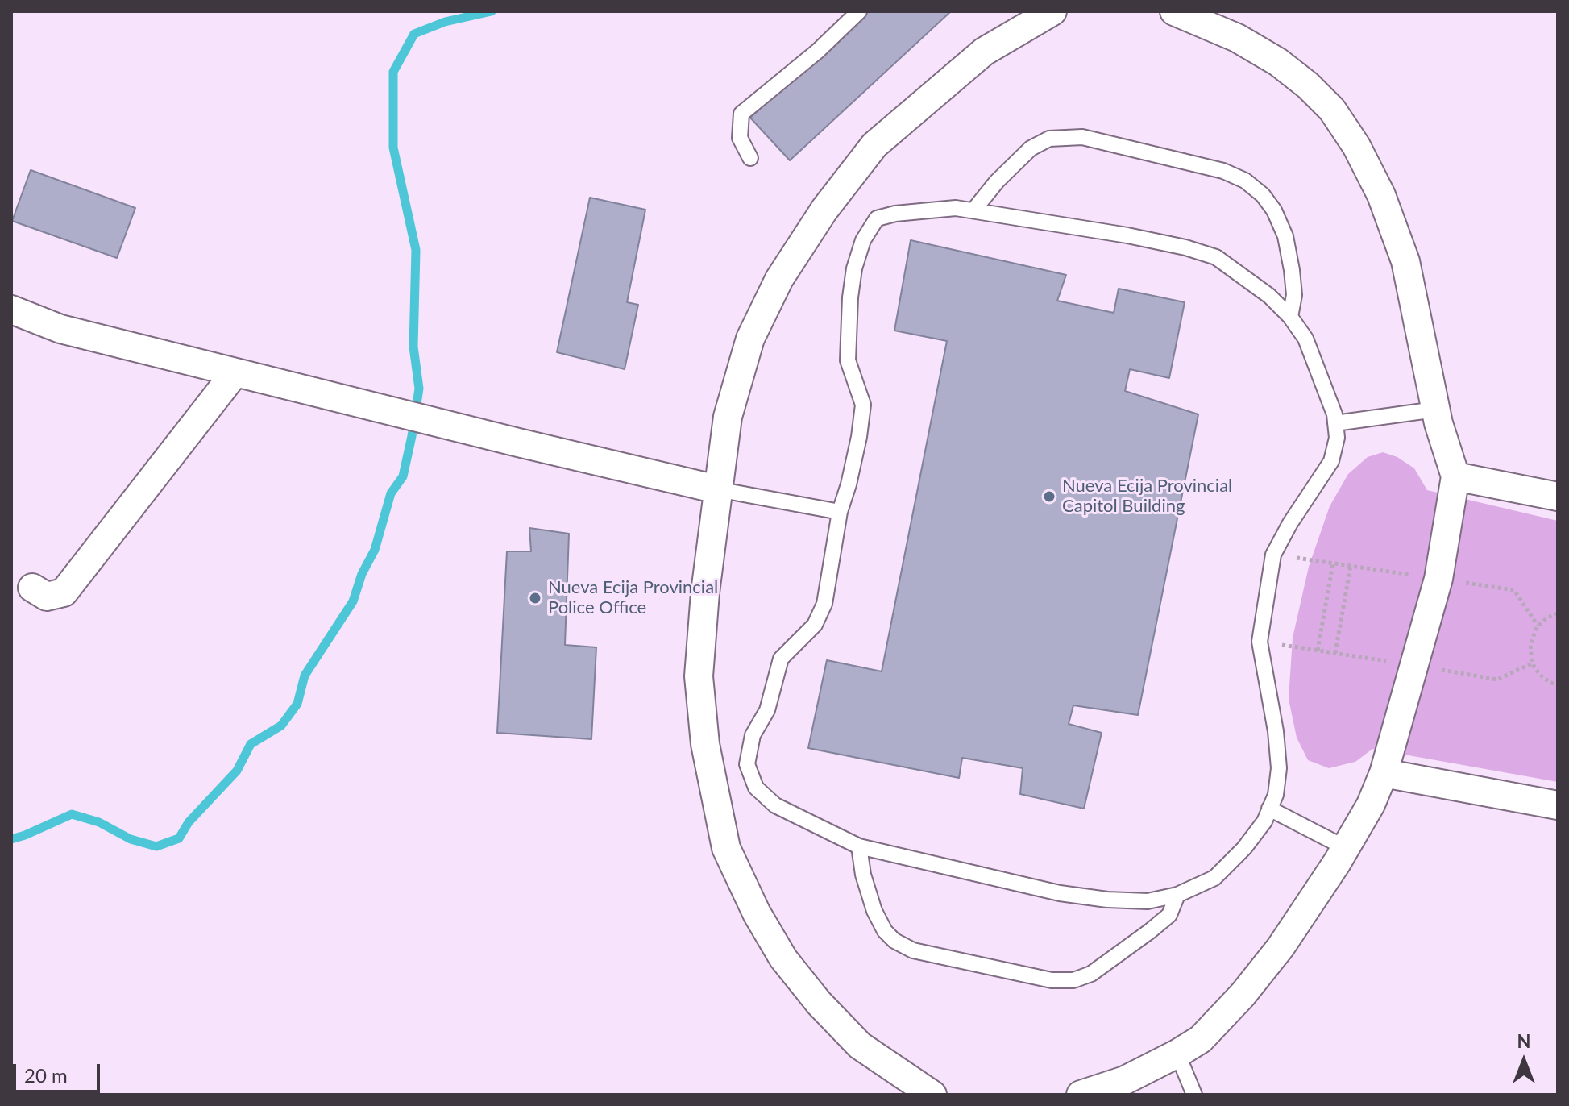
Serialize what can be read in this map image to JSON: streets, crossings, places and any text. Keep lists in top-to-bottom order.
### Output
{
  "places": ["Nueva Ecija Provincial Capitol Building", "Nueva Ecija Provincial Police Office"],
  "scale_bar": "20 m",
  "north": "top"
}
